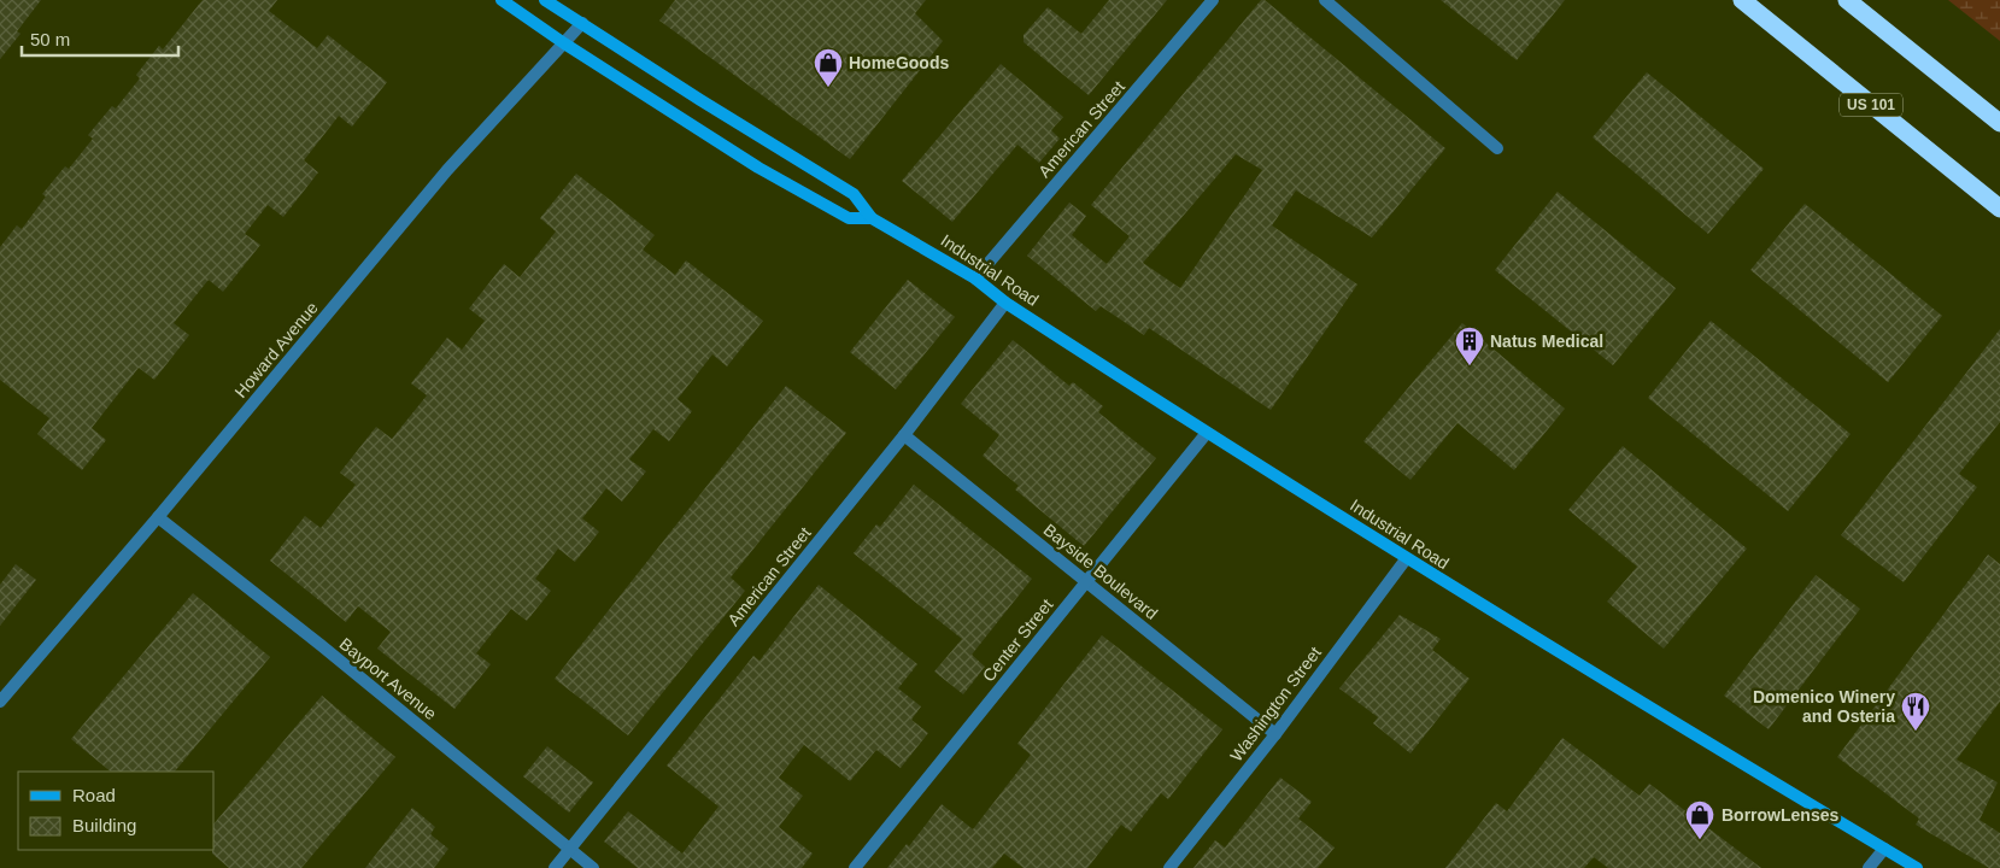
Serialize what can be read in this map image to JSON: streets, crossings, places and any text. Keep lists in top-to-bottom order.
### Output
{
  "streets": {
    "highway": ["US 101"],
    "main road": ["Industrial Road"],
    "street": [
      "American Street",
      "Howard Avenue",
      "Bayside Boulevard",
      "Center Street",
      "Bayport Avenue",
      "Washington Street"
    ]
  },
  "crossings": [
    ["American Street", "Industrial Road"],
    ["American Street", "Bayside Boulevard"],
    ["American Street", "Bayport Avenue"],
    ["Industrial Road", "Howard Avenue"],
    ["Industrial Road", "Center Street"],
    ["Industrial Road", "Washington Street"],
    ["Howard Avenue", "Bayport Avenue"],
    ["Bayside Boulevard", "Center Street"],
    ["Bayside Boulevard", "Washington Street"]
  ],
  "places": {
    "shop": ["HomeGoods", "BorrowLenses"],
    "building": ["Natus Medical"],
    "restaurant": ["Domenico Winery and Osteria"]
  },
  "legend": ["Road", "Building"],
  "scale_bar": "50 m"
}
